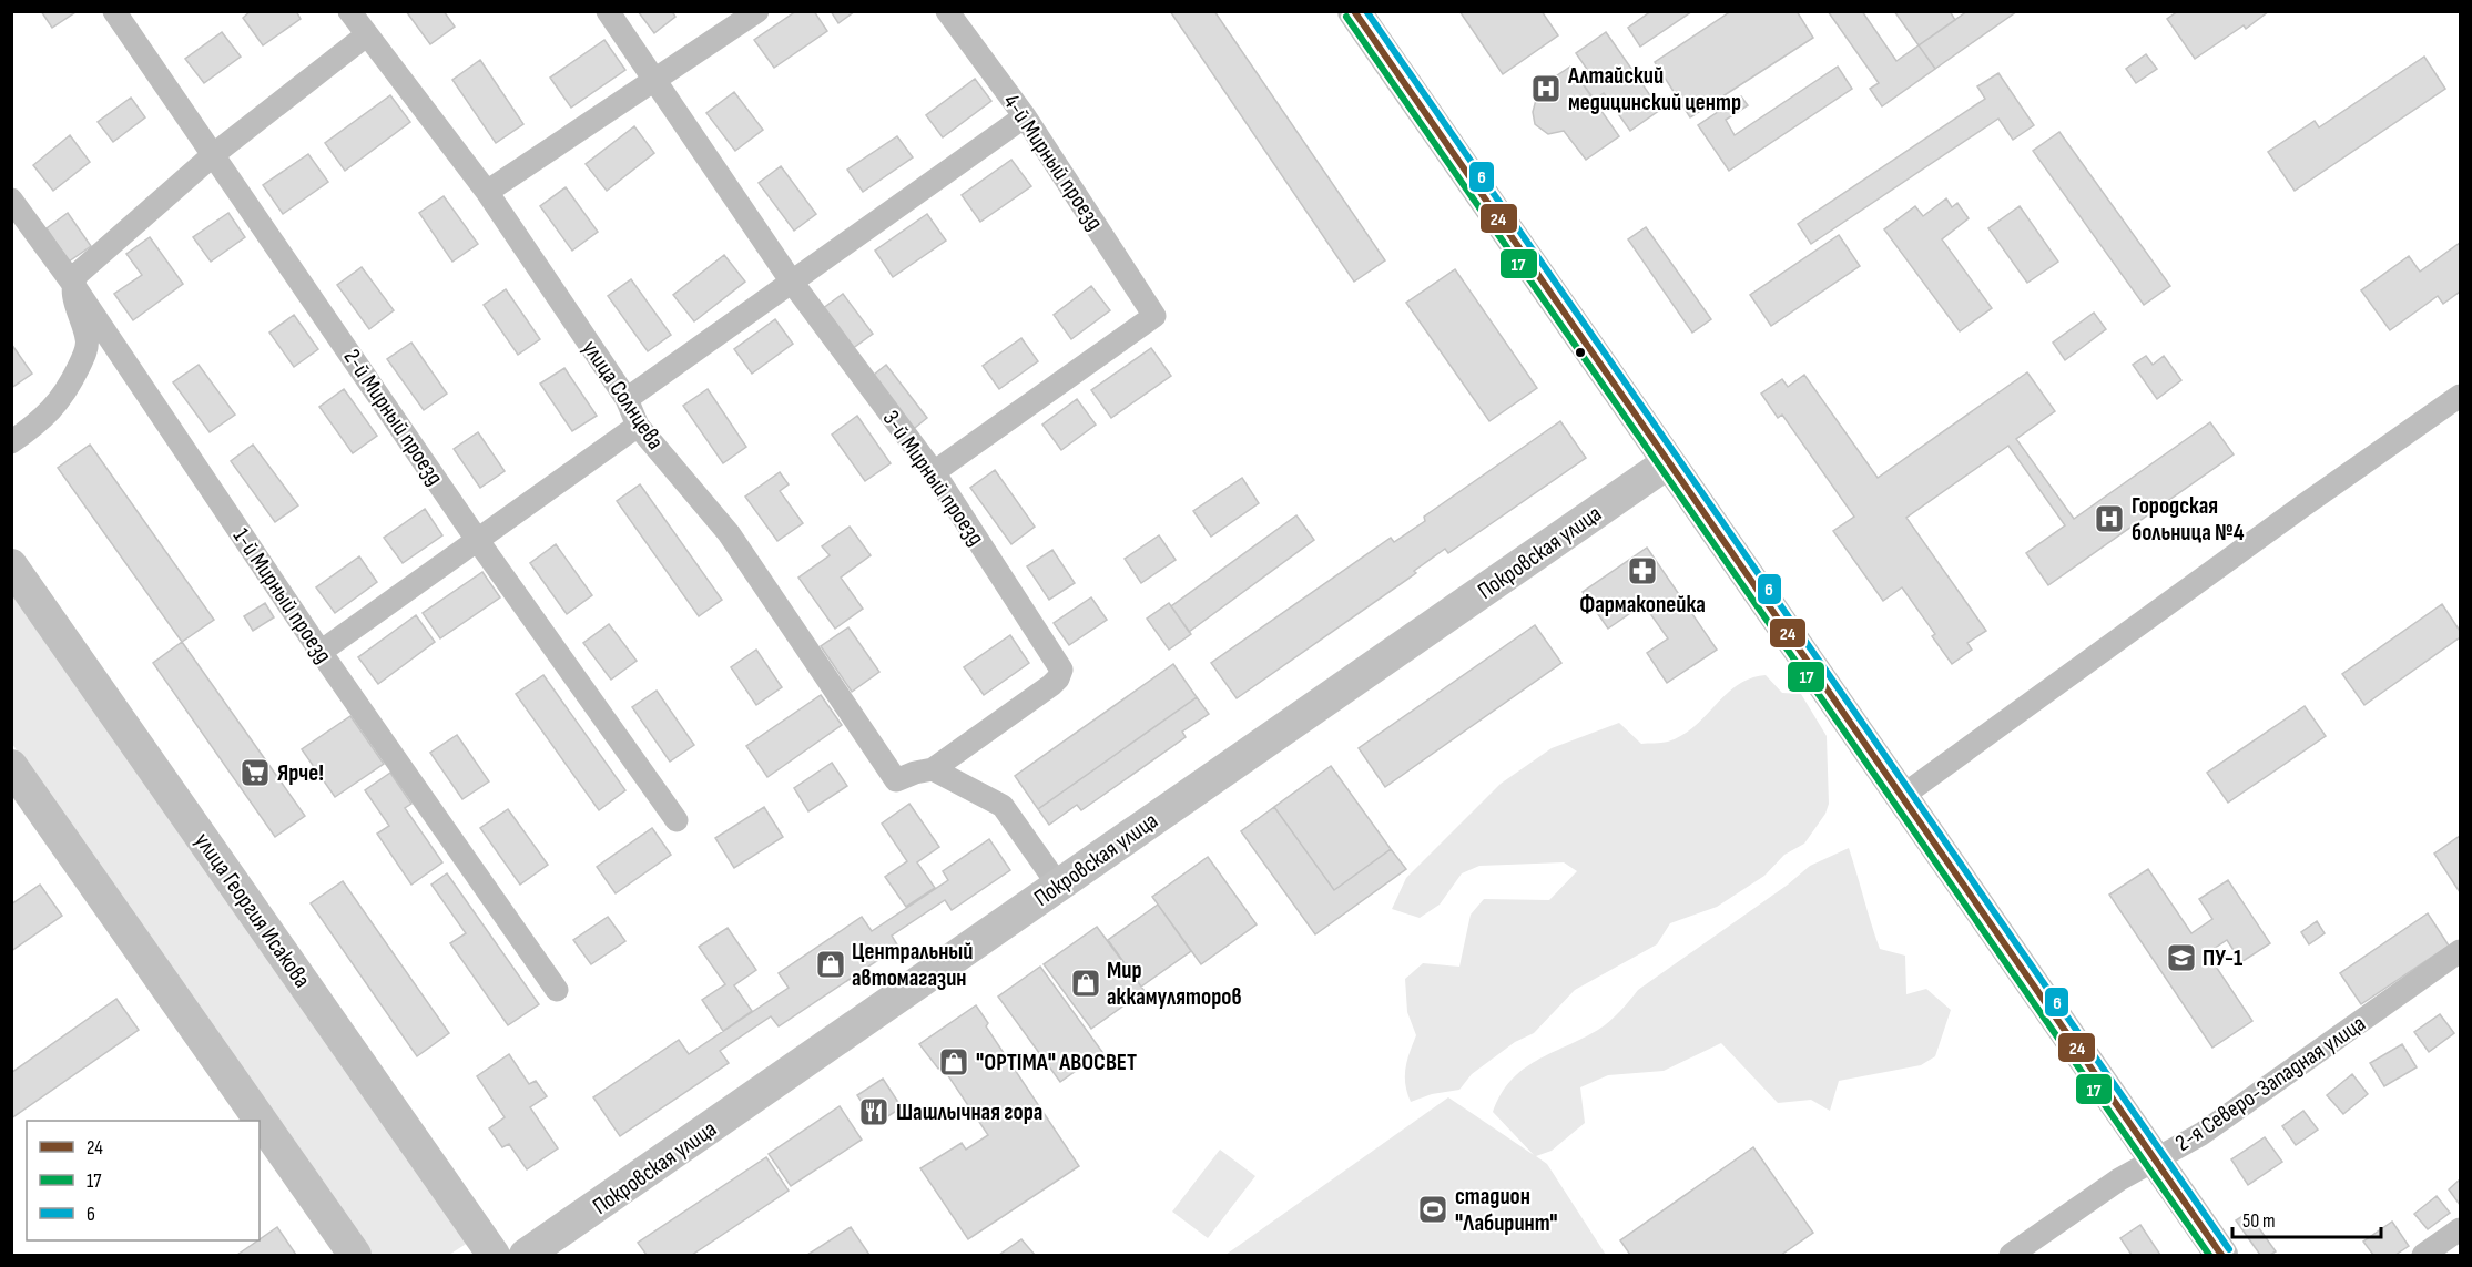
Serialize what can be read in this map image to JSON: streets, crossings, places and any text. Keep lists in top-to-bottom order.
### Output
{
  "streets": {
    "street": [
      "4-й Мирный проезд",
      "улица Солнцева",
      "2-й Мирный проезд",
      "3-й Мирный проезд",
      "Покровская улица",
      "1-й Мирный проезд",
      "улица Георгия Исакова",
      "2-я Северо-Западная улица"
    ]
  },
  "crossings": [
    ["4-й Мирный проезд", "3-й Мирный проезд"],
    ["улица Солнцева", "3-й Мирный проезд"]
  ],
  "places": {
    "hospital": ["Алтайский медицинский центр", "Городская больница №4"],
    "pharmacy": ["Фармакопейка"],
    "supermarket": ["Ярче!"],
    "school or university": ["ПУ-1"],
    "shop": ["Центральный автомагазин", "Мир аккамуляторов", "\"OPTIMA\" АВОСВЕТ"],
    "restaurant": ["Шашлычная гора"],
    "sports": ["стадион \"Лабиринт\""]
  },
  "lines": ["transit line 24", "transit line 6", "transit line 17"],
  "legend": ["24", "17", "6"],
  "scale_bar": "50 m"
}
